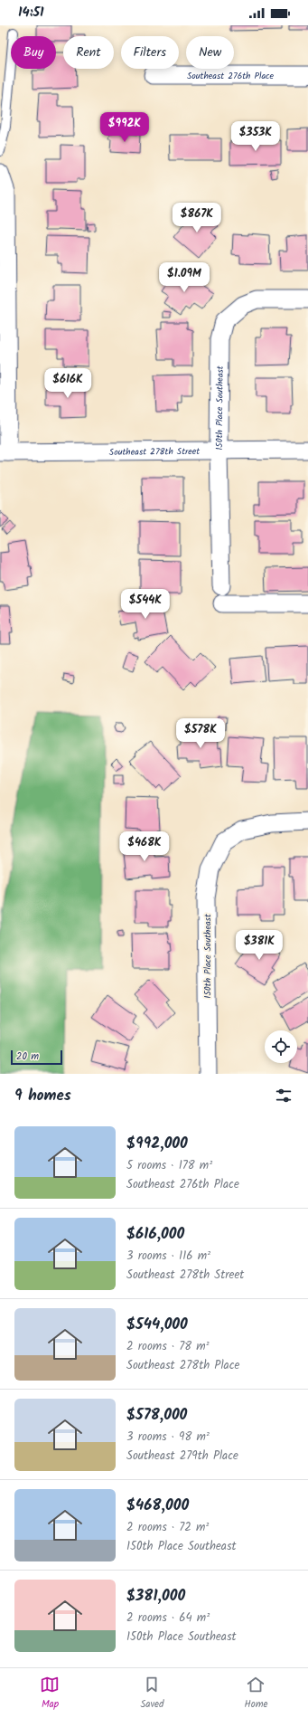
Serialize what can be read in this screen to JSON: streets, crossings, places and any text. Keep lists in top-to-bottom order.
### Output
{
  "streets": {
    "street": ["Southeast 276th Place", "150th Place Southeast", "Southeast 278th Street"]
  },
  "crossings": [
    ["150th Place Southeast", "Southeast 278th Street"]
  ],
  "scale_bar": "20 m",
  "page": {
    "status": "14:51",
    "chip": [
      "Buy",
      "Rent",
      "Filters",
      "New"
    ],
    "price": [
      "$992K",
      "$353K",
      "$867K",
      "$1.09M",
      "$616K",
      "$544K",
      "$578K",
      "$468K",
      "$381K"
    ],
    "scale": "20 m",
    "heading": "9 homes",
    "list": [
      {
        "name": "$992,000",
        "note": "5 rooms · 178 m² · Southeast 276th Place"
      },
      {
        "name": "$616,000",
        "note": "3 rooms · 116 m² · Southeast 278th Street"
      },
      {
        "name": "$544,000",
        "note": "2 rooms · 78 m² · Southeast 278th Place"
      },
      {
        "name": "$578,000",
        "note": "3 rooms · 98 m² · Southeast 279th Place"
      },
      {
        "name": "$468,000",
        "note": "2 rooms · 72 m² · 150th Place Southeast"
      },
      {
        "name": "$381,000",
        "note": "2 rooms · 64 m² · 150th Place Southeast"
      }
    ],
    "tabs": ["Map", "Saved", "Home"]
  }
}
